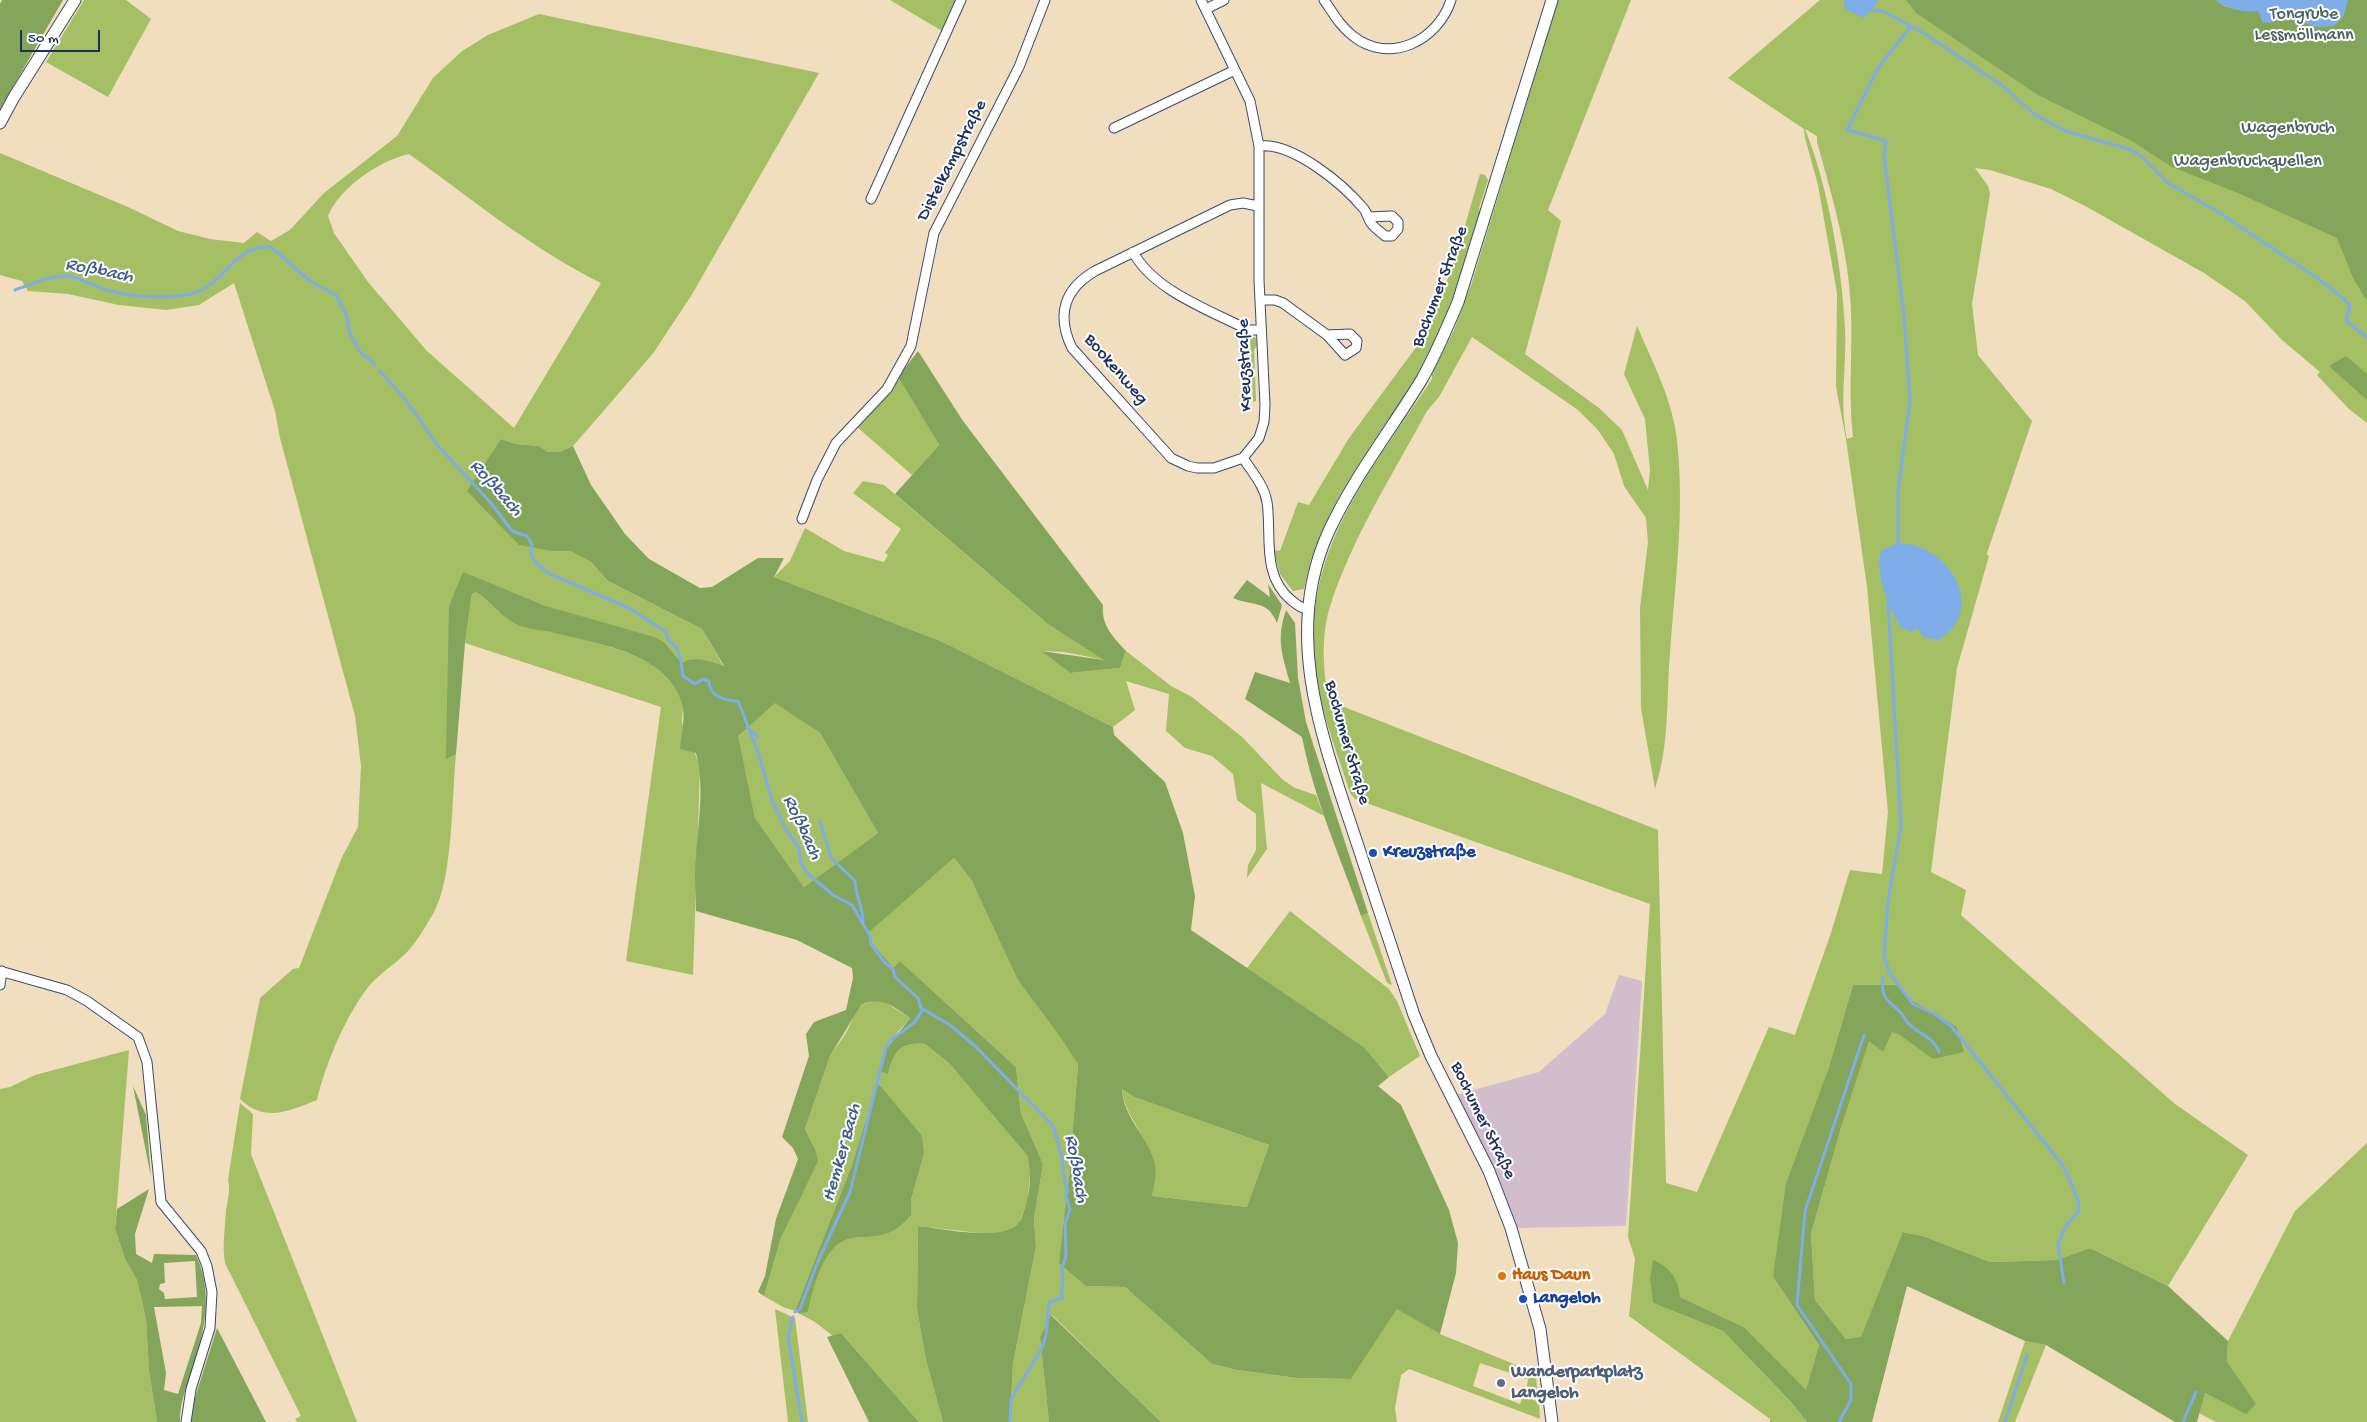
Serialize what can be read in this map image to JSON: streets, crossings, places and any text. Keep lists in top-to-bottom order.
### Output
{
  "streets": {
    "main road": ["Bochumer Straße"],
    "street": ["Distelkampstraße", "Kreuzstraße", "Bookenweg"]
  },
  "crossings": [
    ["Kreuzstraße", "Bookenweg"]
  ],
  "water": ["Roßbach", "Hemker Bach"],
  "parks": ["Tongrube Lessmöllmann", "Wagenbruch", "Wagenbruchquellen"],
  "places": [
    "Kreuzstraße",
    "Haus Daun",
    "Langeloh",
    "Wanderparkplatz Langeloh"
  ],
  "scale_bar": "50 m"
}
